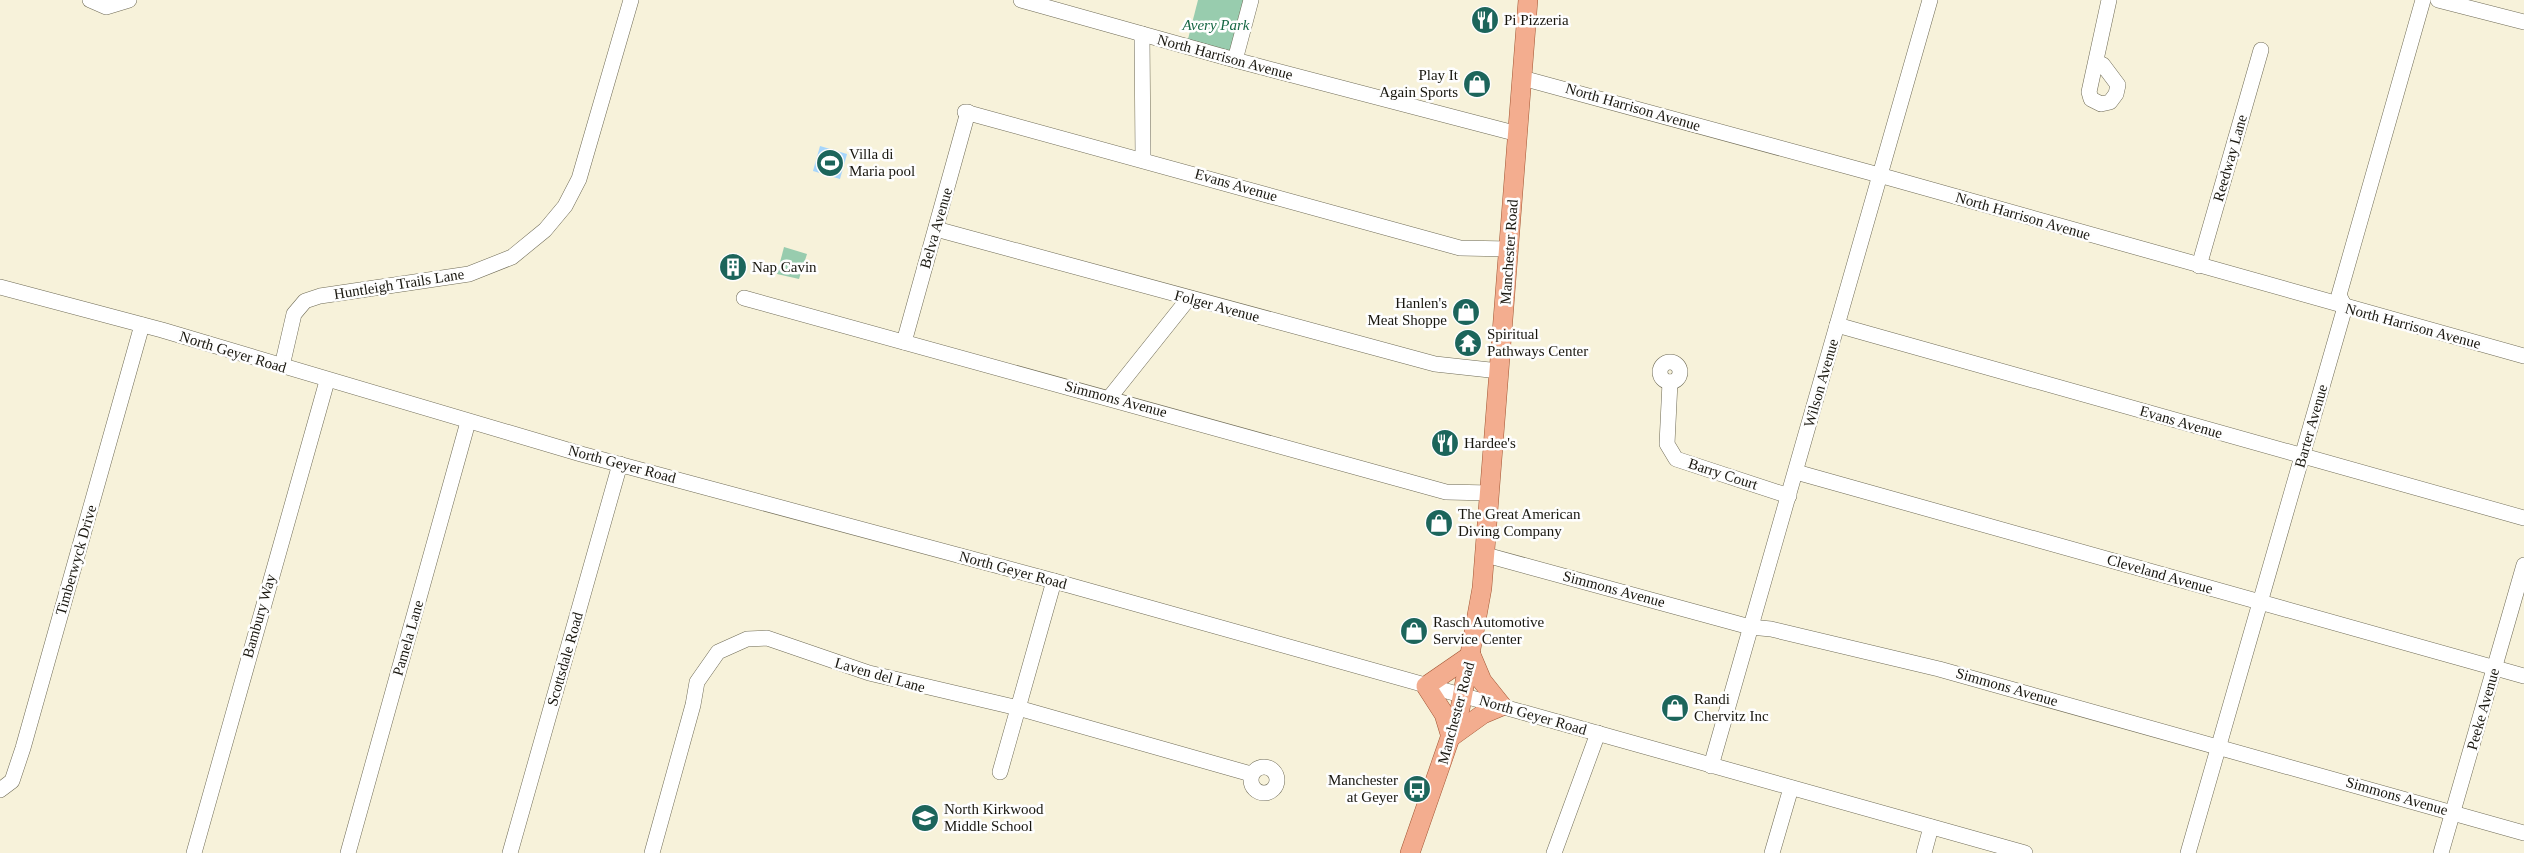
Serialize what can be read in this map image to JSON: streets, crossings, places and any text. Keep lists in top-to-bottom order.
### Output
{
  "streets": {
    "main road": ["Manchester Road"],
    "street": [
      "North Harrison Avenue",
      "Reedway Lane",
      "Evans Avenue",
      "Belva Avenue",
      "Huntleigh Trails Lane",
      "Folger Avenue",
      "North Geyer Road",
      "Wilson Avenue",
      "Simmons Avenue",
      "Barter Avenue",
      "Barry Court",
      "Timberwyck Drive",
      "Cleveland Avenue",
      "Bambury Way",
      "Pamela Lane",
      "Scottsdale Road",
      "Laven del Lane",
      "Peeke Avenue"
    ]
  },
  "crossings": [
    ["North Harrison Avenue", "Reedway Lane"],
    ["North Harrison Avenue", "Manchester Road"],
    ["North Harrison Avenue", "Wilson Avenue"],
    ["North Harrison Avenue", "Barter Avenue"],
    ["Evans Avenue", "Belva Avenue"],
    ["Evans Avenue", "Manchester Road"],
    ["Evans Avenue", "Wilson Avenue"],
    ["Evans Avenue", "Barter Avenue"],
    ["Belva Avenue", "Folger Avenue"],
    ["Belva Avenue", "Simmons Avenue"],
    ["Manchester Road", "Folger Avenue"],
    ["Manchester Road", "North Geyer Road"],
    ["Manchester Road", "Simmons Avenue"],
    ["Huntleigh Trails Lane", "North Geyer Road"],
    ["North Geyer Road", "Wilson Avenue"],
    ["North Geyer Road", "Timberwyck Drive"],
    ["North Geyer Road", "Bambury Way"],
    ["North Geyer Road", "Pamela Lane"],
    ["North Geyer Road", "Scottsdale Road"],
    ["Wilson Avenue", "Simmons Avenue"],
    ["Wilson Avenue", "Barry Court"],
    ["Wilson Avenue", "Cleveland Avenue"],
    ["Simmons Avenue", "Barter Avenue"],
    ["Simmons Avenue", "Peeke Avenue"],
    ["Barter Avenue", "Cleveland Avenue"],
    ["Cleveland Avenue", "Peeke Avenue"]
  ],
  "parks": ["Avery Park"],
  "places": {
    "restaurant": ["Pi Pizzeria", "Hardee's"],
    "shop": [
      "Play It Again Sports",
      "Hanlen's Meat Shoppe",
      "The Great American Diving Company",
      "Rasch Automotive Service Center",
      "Randi Chervitz Inc"
    ],
    "sports": ["Villa di Maria pool"],
    "building": ["Nap Cavin"],
    "temple": ["Spiritual Pathways Center"],
    "bus stop": ["Manchester at Geyer"],
    "school or university": ["North Kirkwood Middle School"]
  }
}
